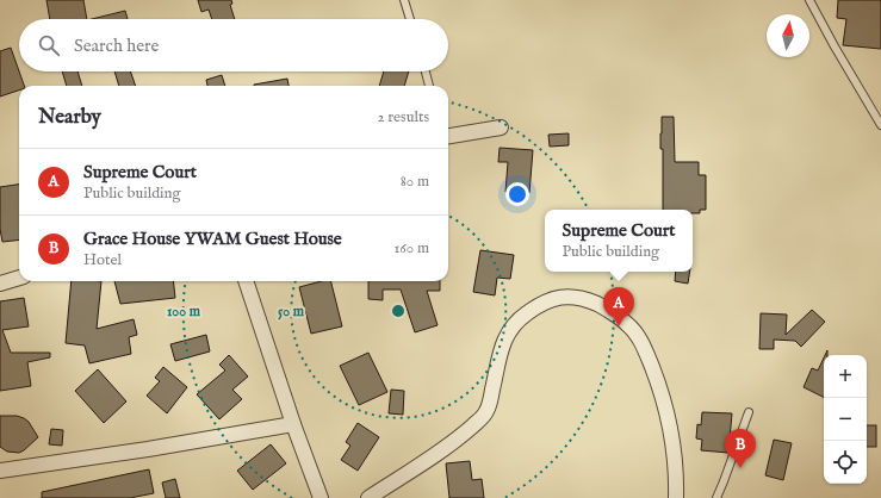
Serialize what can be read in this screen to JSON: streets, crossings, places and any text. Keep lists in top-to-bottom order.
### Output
{
  "north": "top",
  "page": {
    "search": "Search here",
    "heading": ["Nearby", "2 results"],
    "list": [
      {
        "mark": "A",
        "name": "Supreme Court",
        "note": "Public building",
        "value": "80 m"
      },
      {
        "mark": "B",
        "name": "Grace House YWAM Guest House",
        "note": "Hotel",
        "value": "160 m"
      }
    ],
    "popup": ["Supreme Court", "Public building"],
    "pins": ["A", "B"],
    "map_buttons": ["+", "−"]
  },
  "rings": ["100 m", "50 m"]
}
